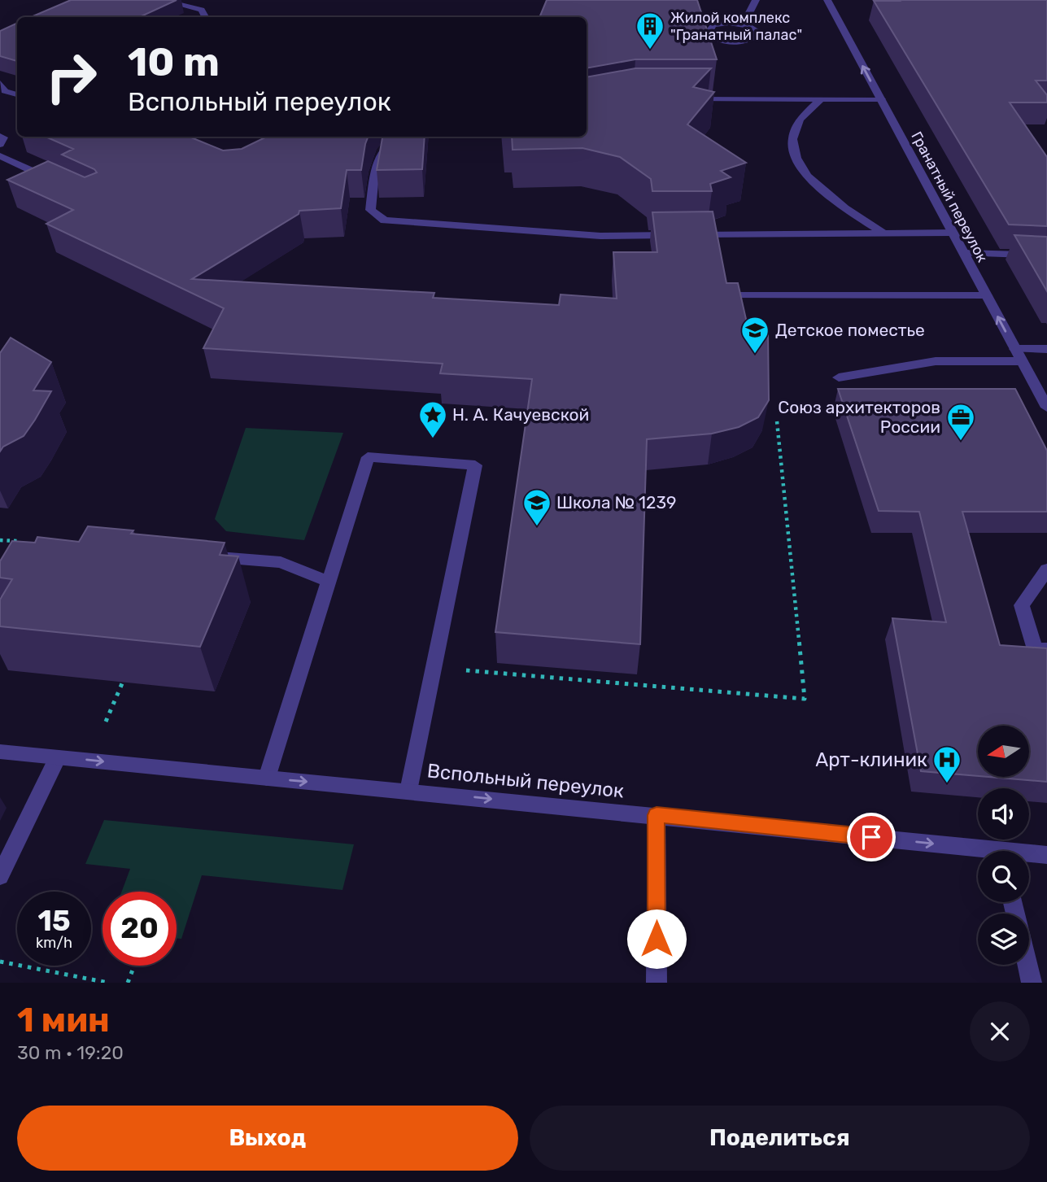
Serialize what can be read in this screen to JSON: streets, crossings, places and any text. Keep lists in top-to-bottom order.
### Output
{
  "streets": {
    "street": ["Гранатный переулок", "Вспольный переулок"]
  },
  "one_way": ["Гранатный переулок", "Вспольный переулок"],
  "places": {
    "building": ["Жилой комплекс \"Гранатный палас\""],
    "school or university": ["Детское поместье", "Школа № 1239"],
    "place": ["Н. А. Качуевской"],
    "office": ["Союз архитекторов России"],
    "hospital": ["Арт-клиник"]
  },
  "north": "left",
  "page": {
    "turn": ["10 m", "Вспольный переулок"],
    "speed": "15 km/h",
    "limit": "20",
    "heading": ["1 мин", "30 m · 19:20"],
    "buttons": ["Выход", "Поделиться"]
  }
}
